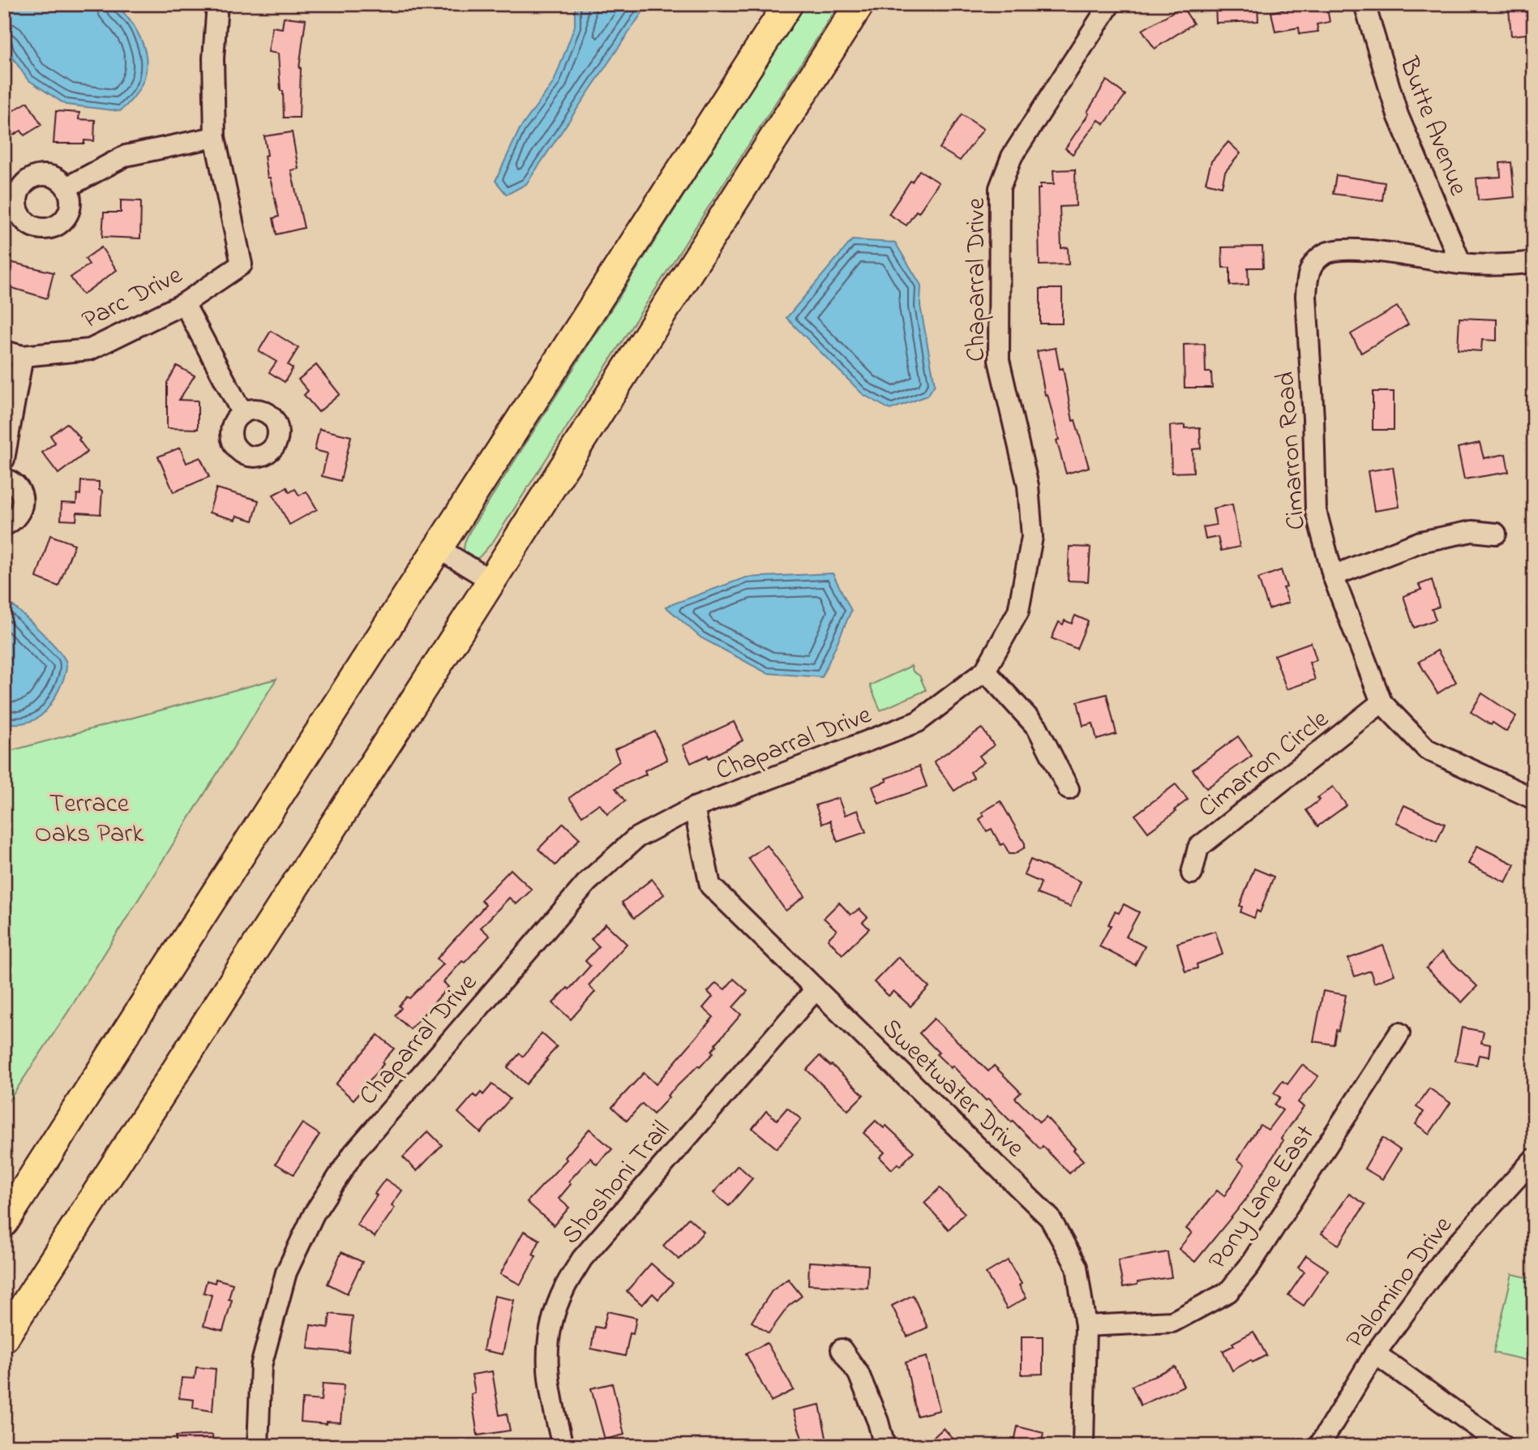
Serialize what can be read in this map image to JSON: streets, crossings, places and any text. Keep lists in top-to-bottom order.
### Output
{
  "streets": {
    "street": [
      "Butte Avenue",
      "Chaparral Drive",
      "Parc Drive",
      "Cimarron Road",
      "Cimarron Circle",
      "Sweetwater Drive",
      "Shoshoni Trail",
      "Pony Lane East",
      "Palomino Drive"
    ]
  },
  "crossings": [
    ["Butte Avenue", "Cimarron Road"],
    ["Chaparral Drive", "Sweetwater Drive"],
    ["Cimarron Road", "Cimarron Circle"],
    ["Sweetwater Drive", "Shoshoni Trail"],
    ["Sweetwater Drive", "Pony Lane East"]
  ],
  "parks": ["Terrace Oaks Park"]
}
